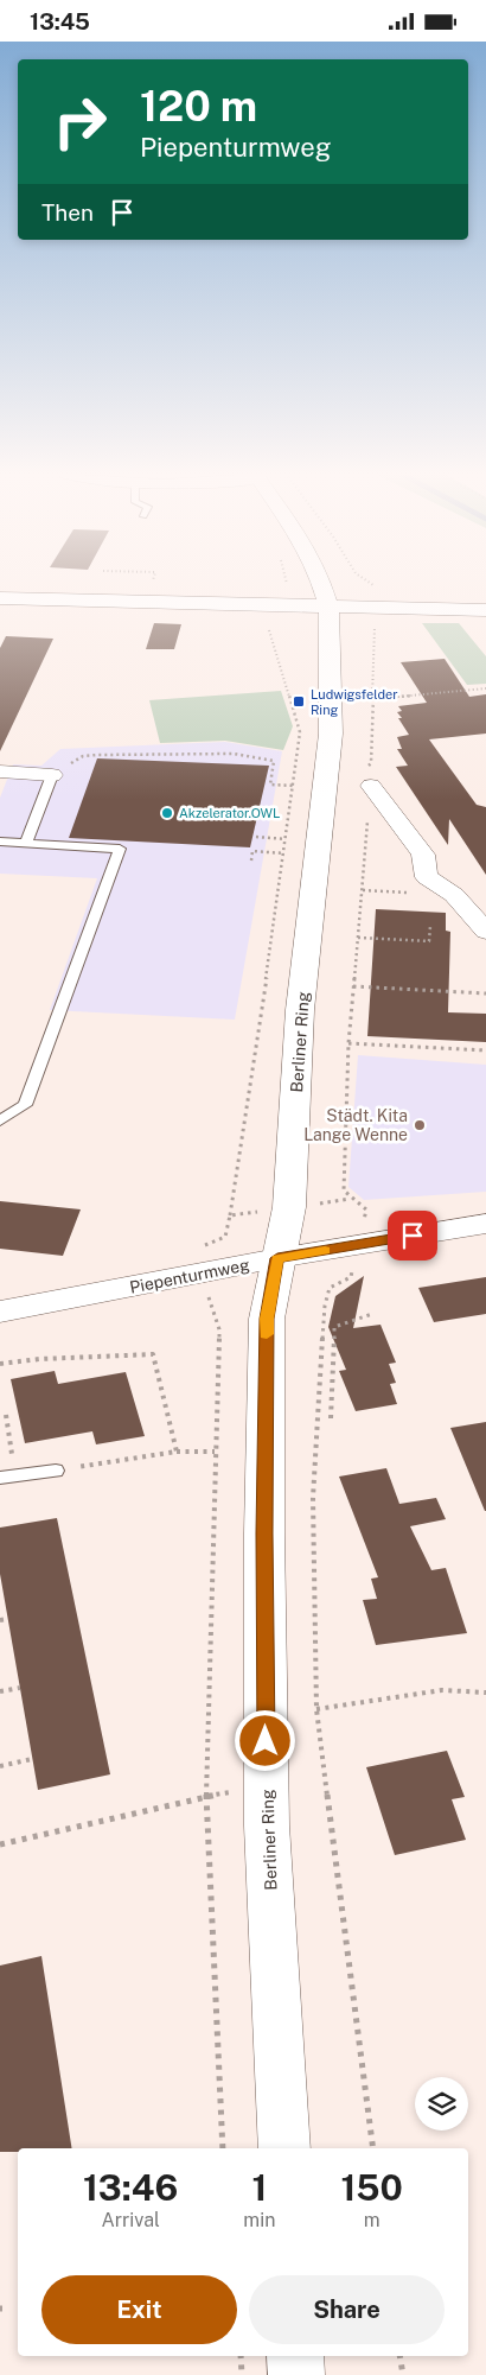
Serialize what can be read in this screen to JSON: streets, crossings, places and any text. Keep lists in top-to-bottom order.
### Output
{
  "streets": {
    "main road": ["Berliner Ring"],
    "street": ["Piepenturmweg"]
  },
  "crossings": [
    ["Berliner Ring", "Piepenturmweg"]
  ],
  "places": {
    "transit": ["Ludwigsfelder Ring"],
    "other": ["Akzelerator.OWL", "Städt. Kita Lange Wenne"]
  },
  "page": {
    "status": "13:45",
    "turn": ["120 m", "Piepenturmweg"],
    "then": "Then",
    "eta": [
      "13:46",
      "Arrival",
      "1",
      "min",
      "150",
      "m"
    ],
    "buttons": ["Exit", "Share"]
  }
}
